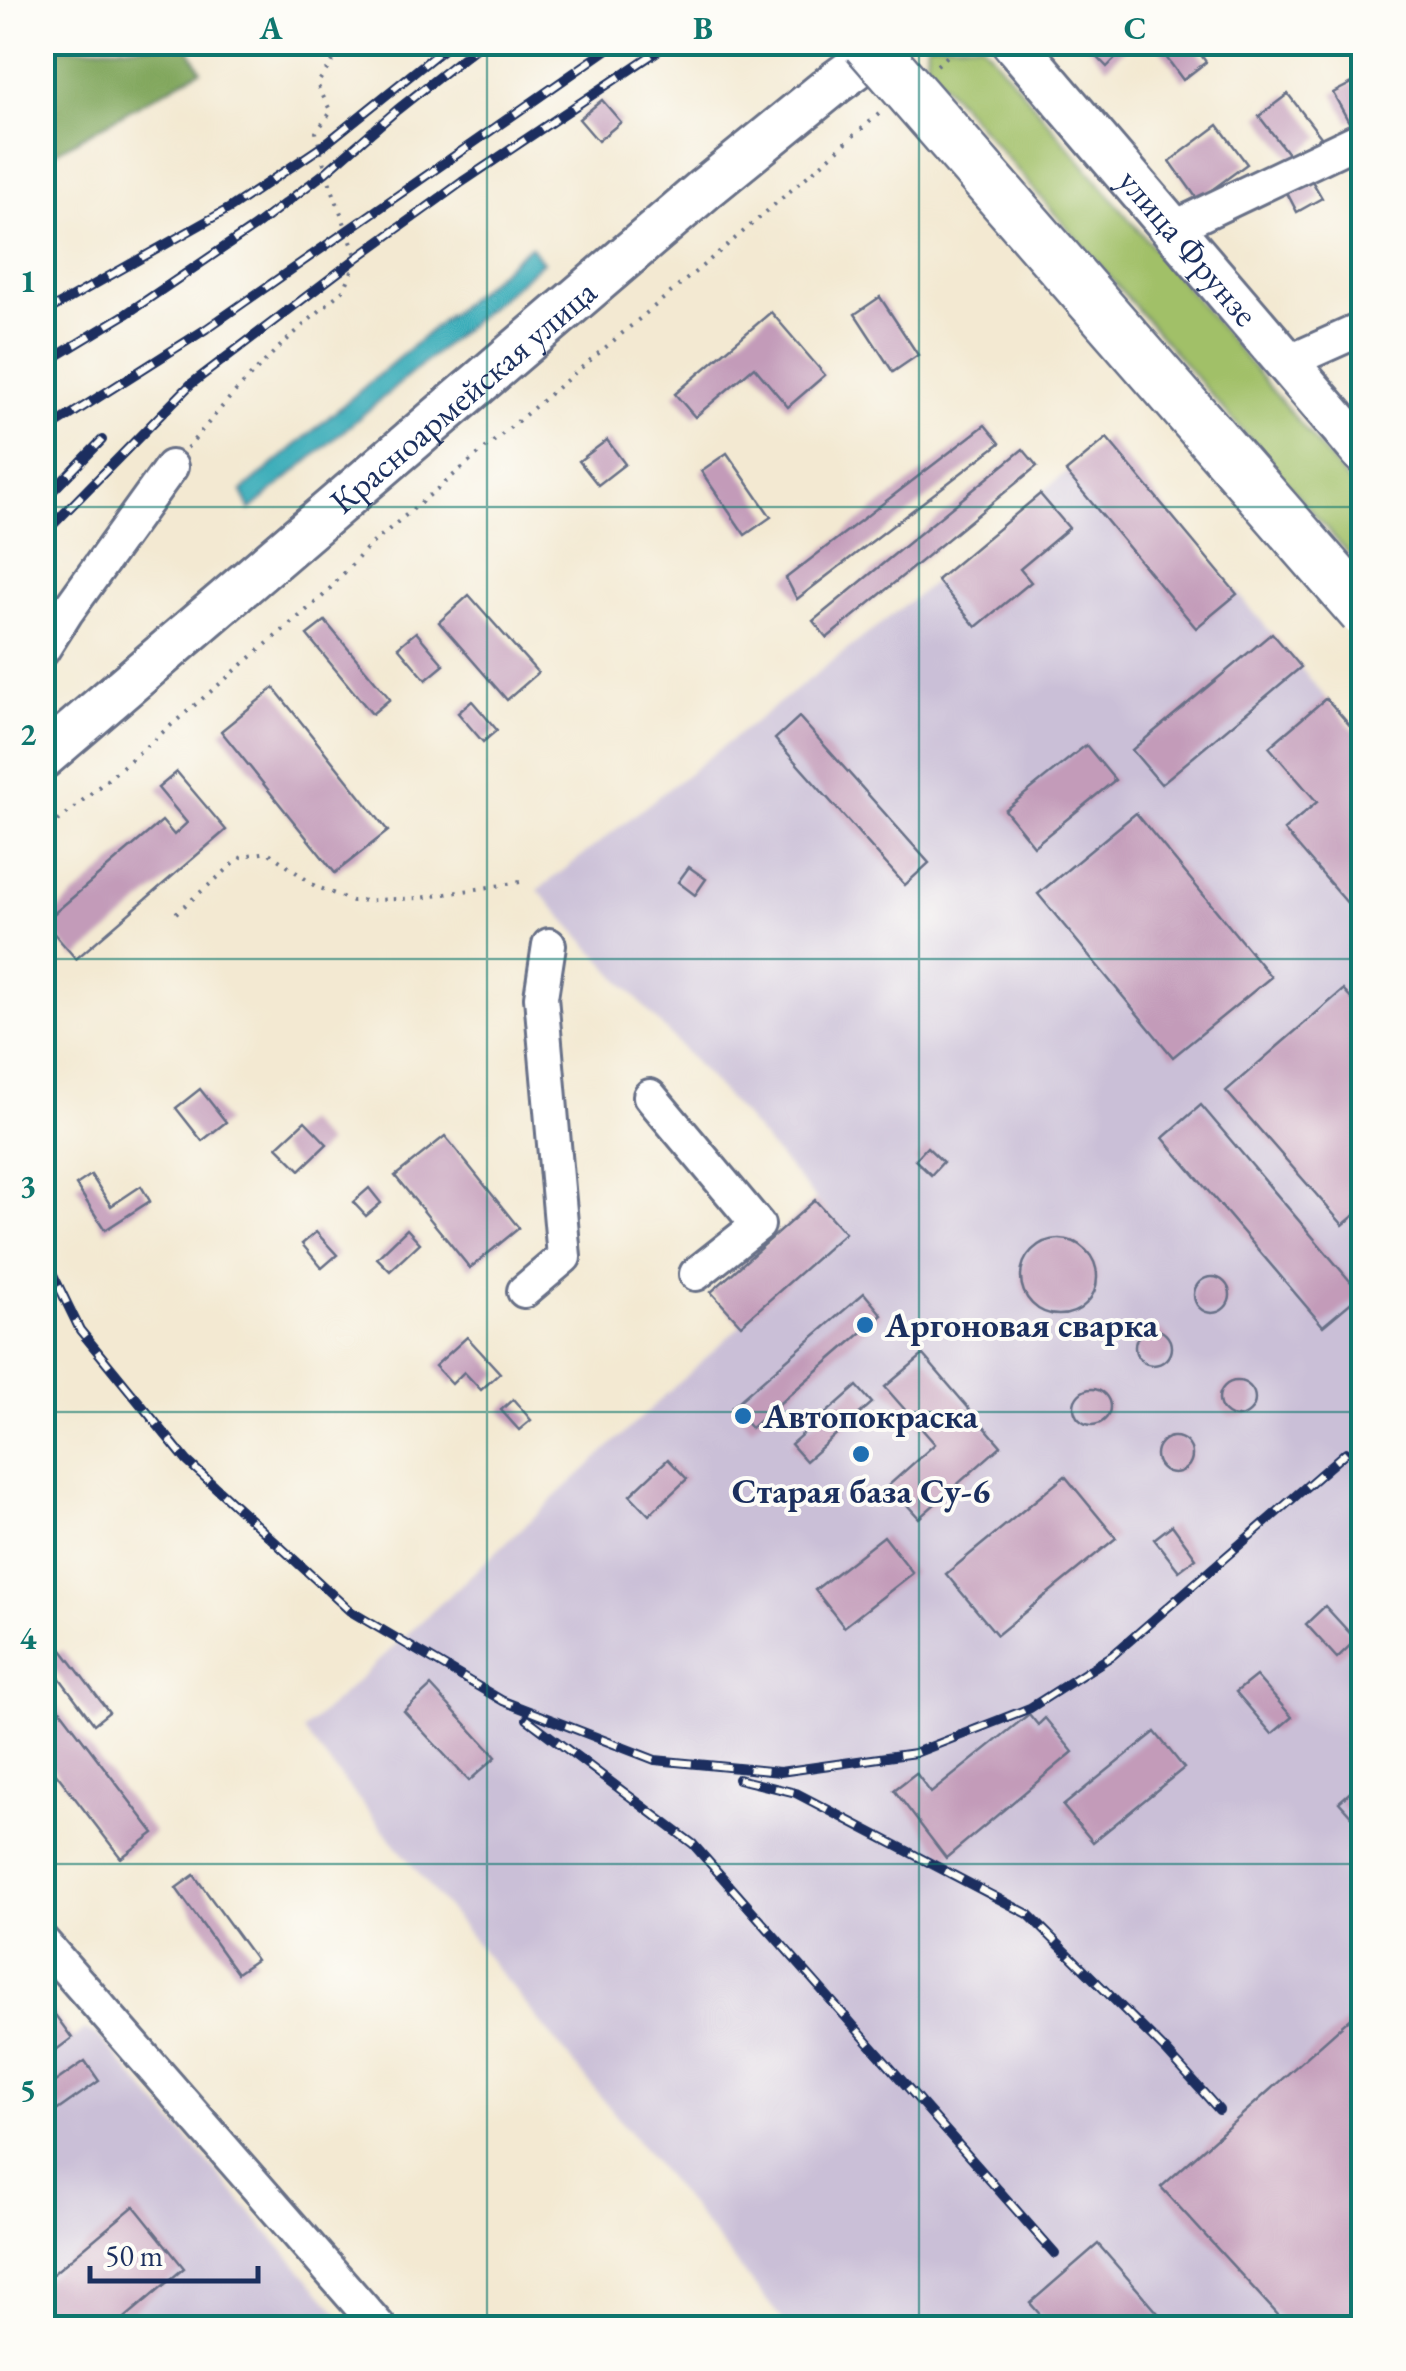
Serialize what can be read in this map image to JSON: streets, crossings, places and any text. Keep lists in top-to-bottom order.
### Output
{
  "streets": {
    "main road": ["улица Фрунзе", "Красноармейская улица"]
  },
  "places": ["Аргоновая сварка", "Автопокраска", "Старая база Су-6"],
  "scale_bar": "50 m",
  "grid": {
    "columns": ["A", "B", "C"],
    "rows": [
      "1",
      "2",
      "3",
      "4",
      "5"
    ]
  }
}
